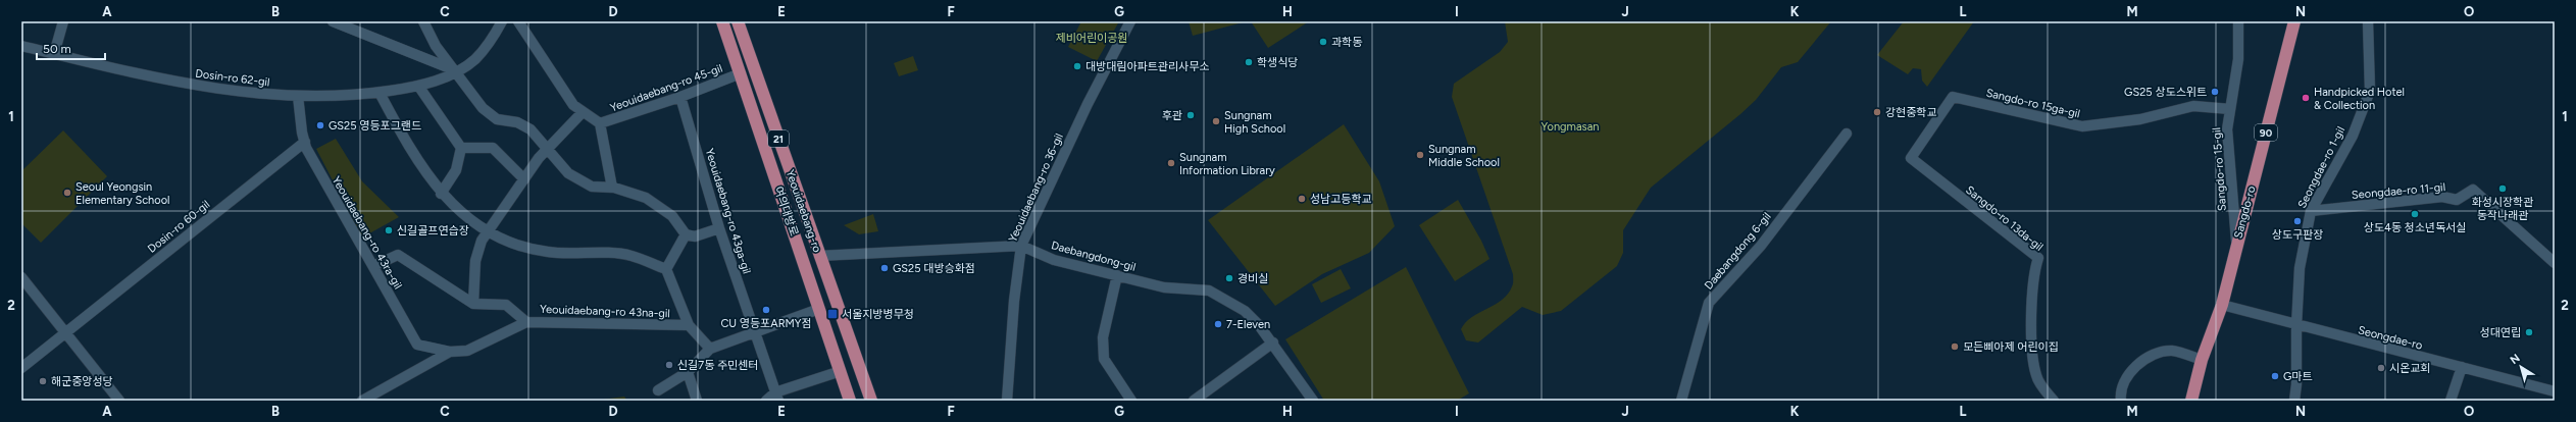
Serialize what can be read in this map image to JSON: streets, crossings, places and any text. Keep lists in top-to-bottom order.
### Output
{
  "streets": {
    "main road": [
      "90",
      "21",
      "여의대방로",
      "Yeouidaebang-ro",
      "Sangdo-ro"
    ],
    "street": [
      "Dosin-ro 62-gil",
      "Yeouidaebang-ro 45-gil",
      "Sangdo-ro 15ga-gil",
      "Seongdae-ro 1-gil",
      "Sangdo-ro 15-gil",
      "Yeouidaebang-ro 36-gil",
      "Seongdae-ro 11-gil",
      "Yeouidaebang-ro 43ga-gil",
      "Sangdo-ro 13da-gil",
      "Dosin-ro 60-gil",
      "Yeouidaebang-ro 43ra-gil",
      "Daebangdong 6-gil",
      "Daebangdong-gil",
      "Yeouidaebang-ro 43na-gil",
      "Seongdae-ro"
    ]
  },
  "crossings": [
    ["Dosin-ro 62-gil", "Yeouidaebang-ro 43ra-gil"],
    ["Yeouidaebang-ro 45-gil", "Yeouidaebang-ro 43ga-gil"],
    ["Yeouidaebang-ro 45-gil", "여의대방로"],
    ["Sangdo-ro 15ga-gil", "Sangdo-ro 15-gil"],
    ["Sangdo-ro 15ga-gil", "Sangdo-ro 13da-gil"],
    ["Seongdae-ro 1-gil", "Seongdae-ro 11-gil"],
    ["Seongdae-ro 1-gil", "Seongdae-ro"],
    ["Sangdo-ro 15-gil", "Sangdo-ro"],
    ["Yeouidaebang-ro 36-gil", "Daebangdong-gil"],
    ["Yeouidaebang-ro", "Daebangdong-gil"],
    ["Sangdo-ro", "Seongdae-ro"],
    ["Dosin-ro 60-gil", "Yeouidaebang-ro 43ra-gil"],
    ["Yeouidaebang-ro 43ra-gil", "Yeouidaebang-ro 43na-gil"]
  ],
  "parks": ["제비어린이공원", "Yongmasan"],
  "places": {
    "other": [
      "과학동",
      "학생식당",
      "대방대림아파트관리사무소",
      "GS25 상도스위트",
      "Handpicked Hotel & Collection",
      "강현중학교",
      "후관",
      "Sungnam High School",
      "GS25 영등포그랜드",
      "Sungnam Middle School",
      "Sungnam Information Library",
      "화성시장학관 동작나래관",
      "Seoul Yeongsin Elementary School",
      "성남고등학교",
      "상도4동 청소년독서실",
      "상도구판장",
      "신길골프연습장",
      "GS25 대방승화점",
      "경비실",
      "CU 영등포ARMY점",
      "7-Eleven",
      "성대연립",
      "모든삐아제 어린이집",
      "신길7동 주민센터",
      "시온교회",
      "G마트",
      "해군중앙성당"
    ],
    "transit": ["서울지방병무청"]
  },
  "scale_bar": "50 m",
  "north": "top left",
  "grid": {
    "columns": [
      "A",
      "B",
      "C",
      "D",
      "E",
      "F",
      "G",
      "H",
      "I",
      "J",
      "K",
      "L",
      "M",
      "N",
      "O"
    ],
    "rows": ["1", "2"]
  }
}
